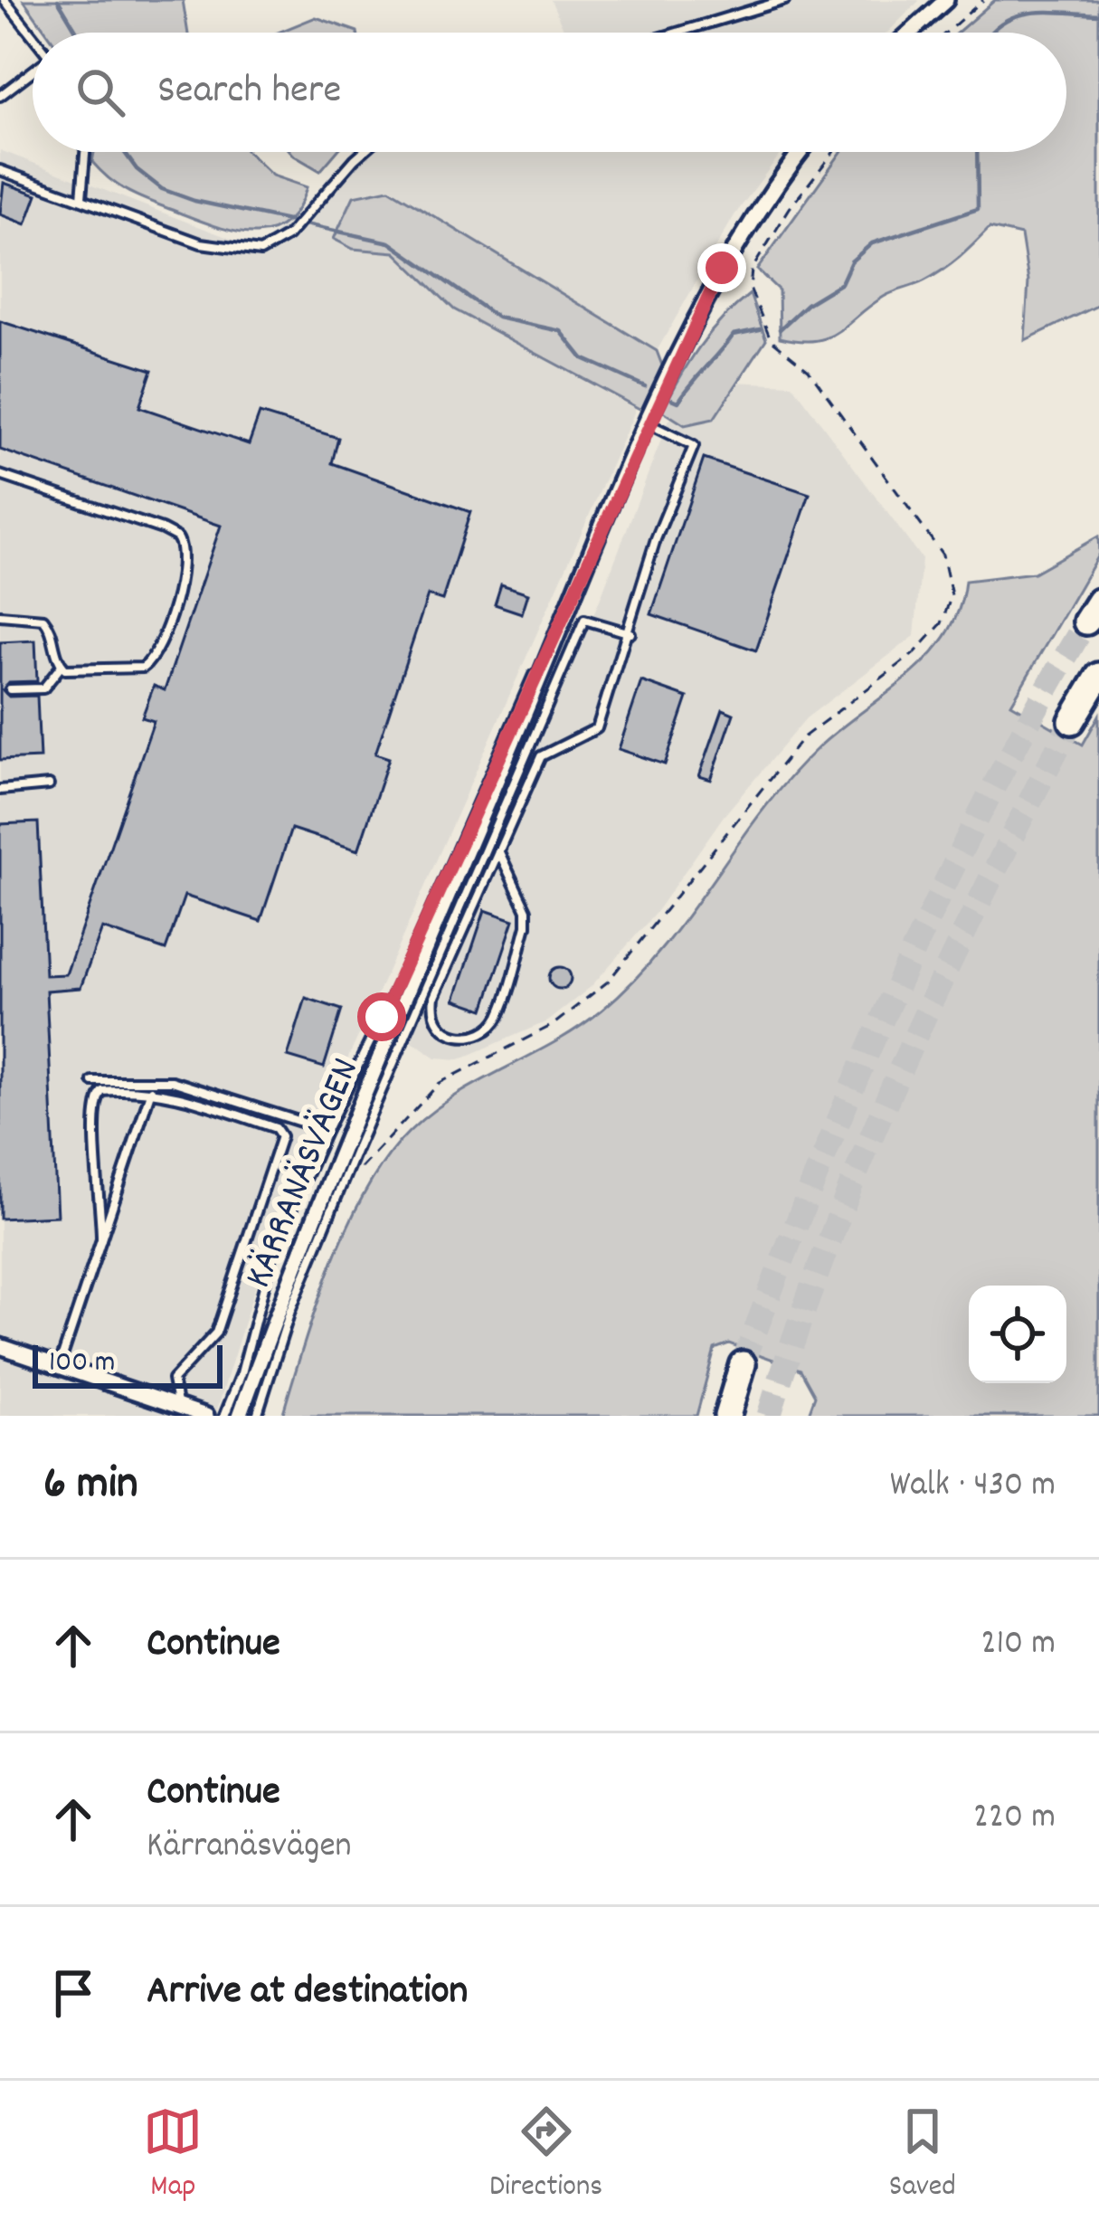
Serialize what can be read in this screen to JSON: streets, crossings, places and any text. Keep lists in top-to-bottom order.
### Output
{
  "streets": {
    "street": ["KÄRRANÄSVÄGEN"]
  },
  "scale_bar": "100 m",
  "page": {
    "search": "Search here",
    "scale": "100 m",
    "heading": ["6 min", "Walk · 430 m"],
    "list": [
      ["Continue", "210 m"],
      ["Continue", "Kärranäsvägen", "220 m"],
      "Arrive at destination"
    ],
    "nav": ["Map", "Directions", "Saved"]
  }
}
